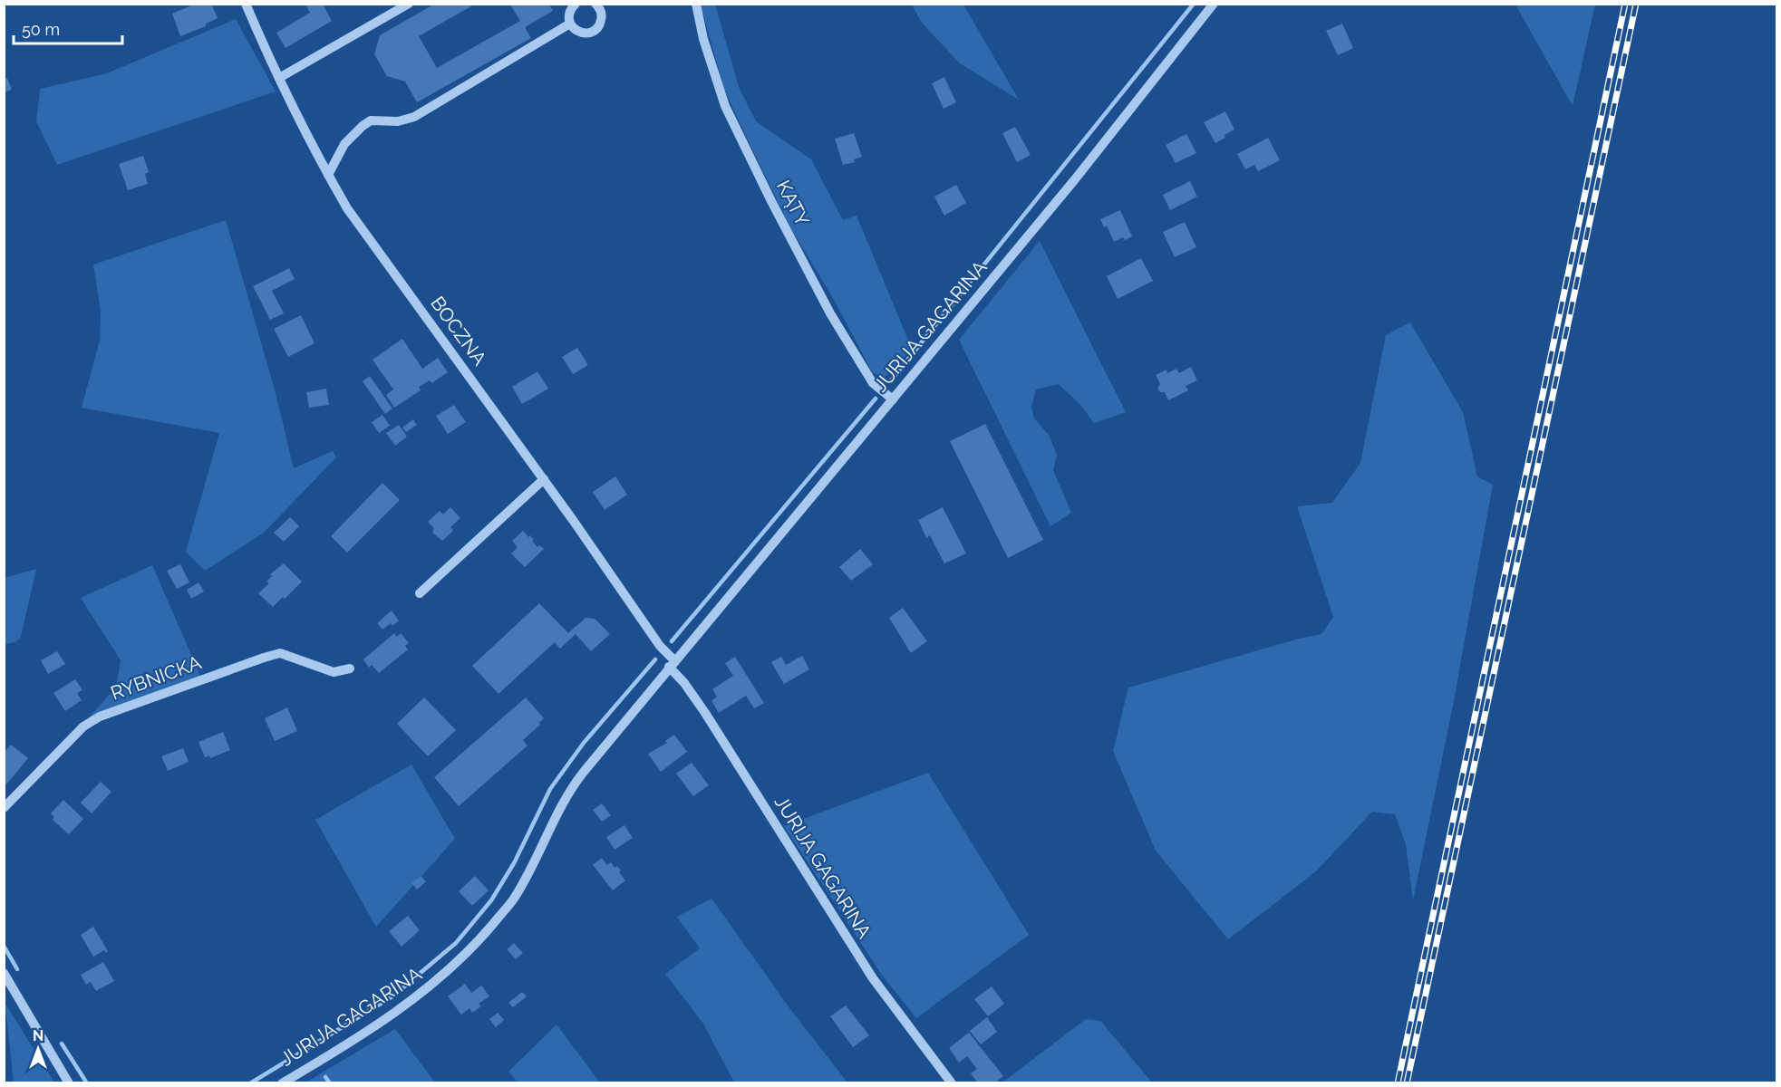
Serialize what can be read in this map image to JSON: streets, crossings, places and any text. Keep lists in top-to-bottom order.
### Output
{
  "streets": {
    "street": [
      "KĄTY",
      "JURIJA GAGARINA",
      "BOCZNA",
      "RYBNICKA"
    ]
  },
  "crossings": [
    ["KĄTY", "JURIJA GAGARINA"],
    ["JURIJA GAGARINA", "BOCZNA"]
  ],
  "scale_bar": "50 m",
  "north": "top"
}
